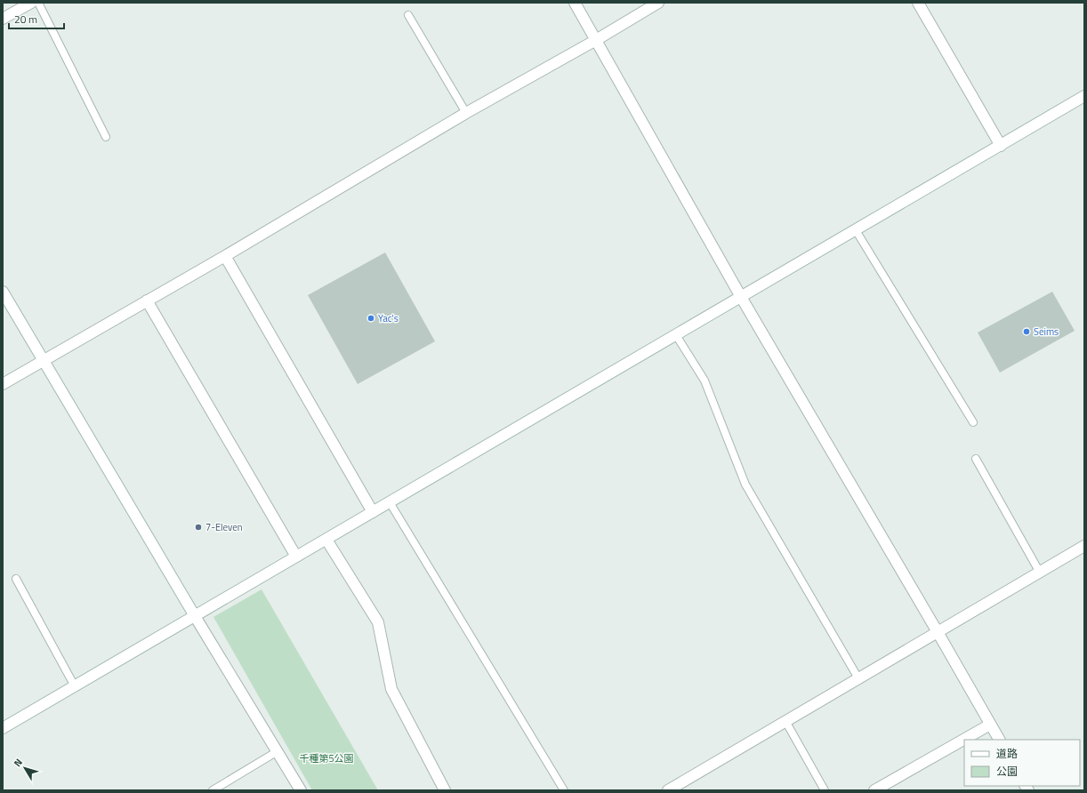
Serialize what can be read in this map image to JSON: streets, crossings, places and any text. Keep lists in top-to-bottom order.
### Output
{
  "parks": ["千種第5公園"],
  "places": ["Yac's", "Seims", "7-Eleven"],
  "legend": ["道路", "公園"],
  "scale_bar": "20 m",
  "north": "top left"
}
